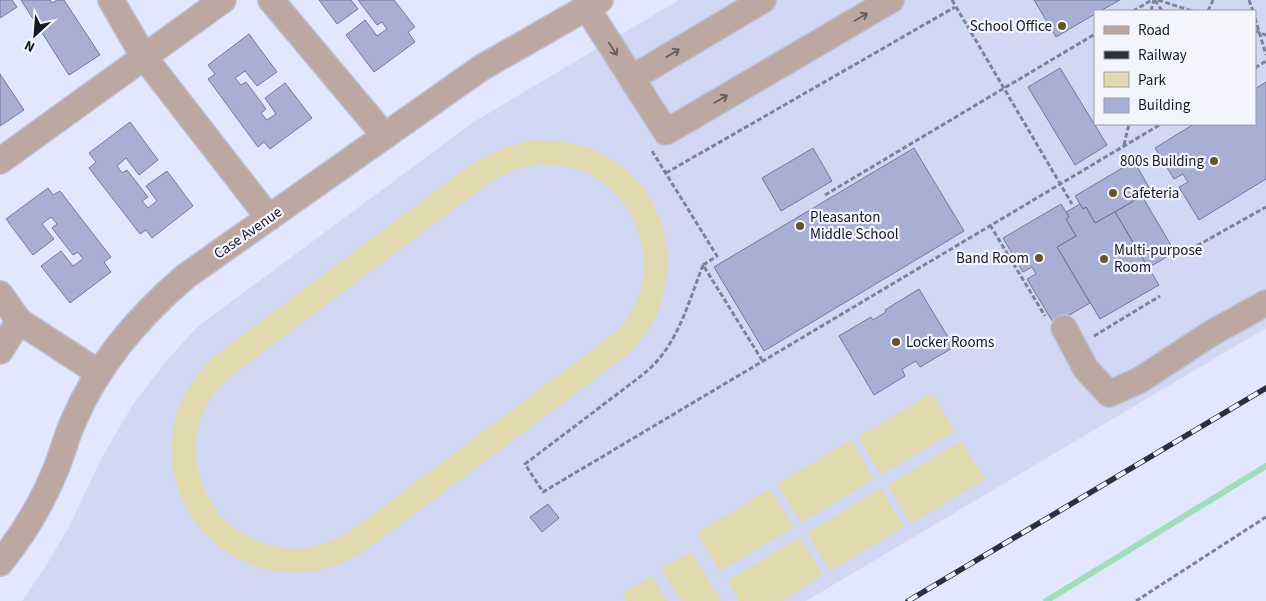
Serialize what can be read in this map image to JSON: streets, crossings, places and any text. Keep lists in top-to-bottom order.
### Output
{
  "streets": {
    "street": ["Case Avenue"]
  },
  "places": [
    "School Office",
    "800s Building",
    "Cafeteria",
    "Pleasanton Middle School",
    "Band Room",
    "Multi-purpose Room",
    "Locker Rooms"
  ],
  "legend": [
    "Road",
    "Railway",
    "Park",
    "Building"
  ],
  "north": "bottom left"
}
